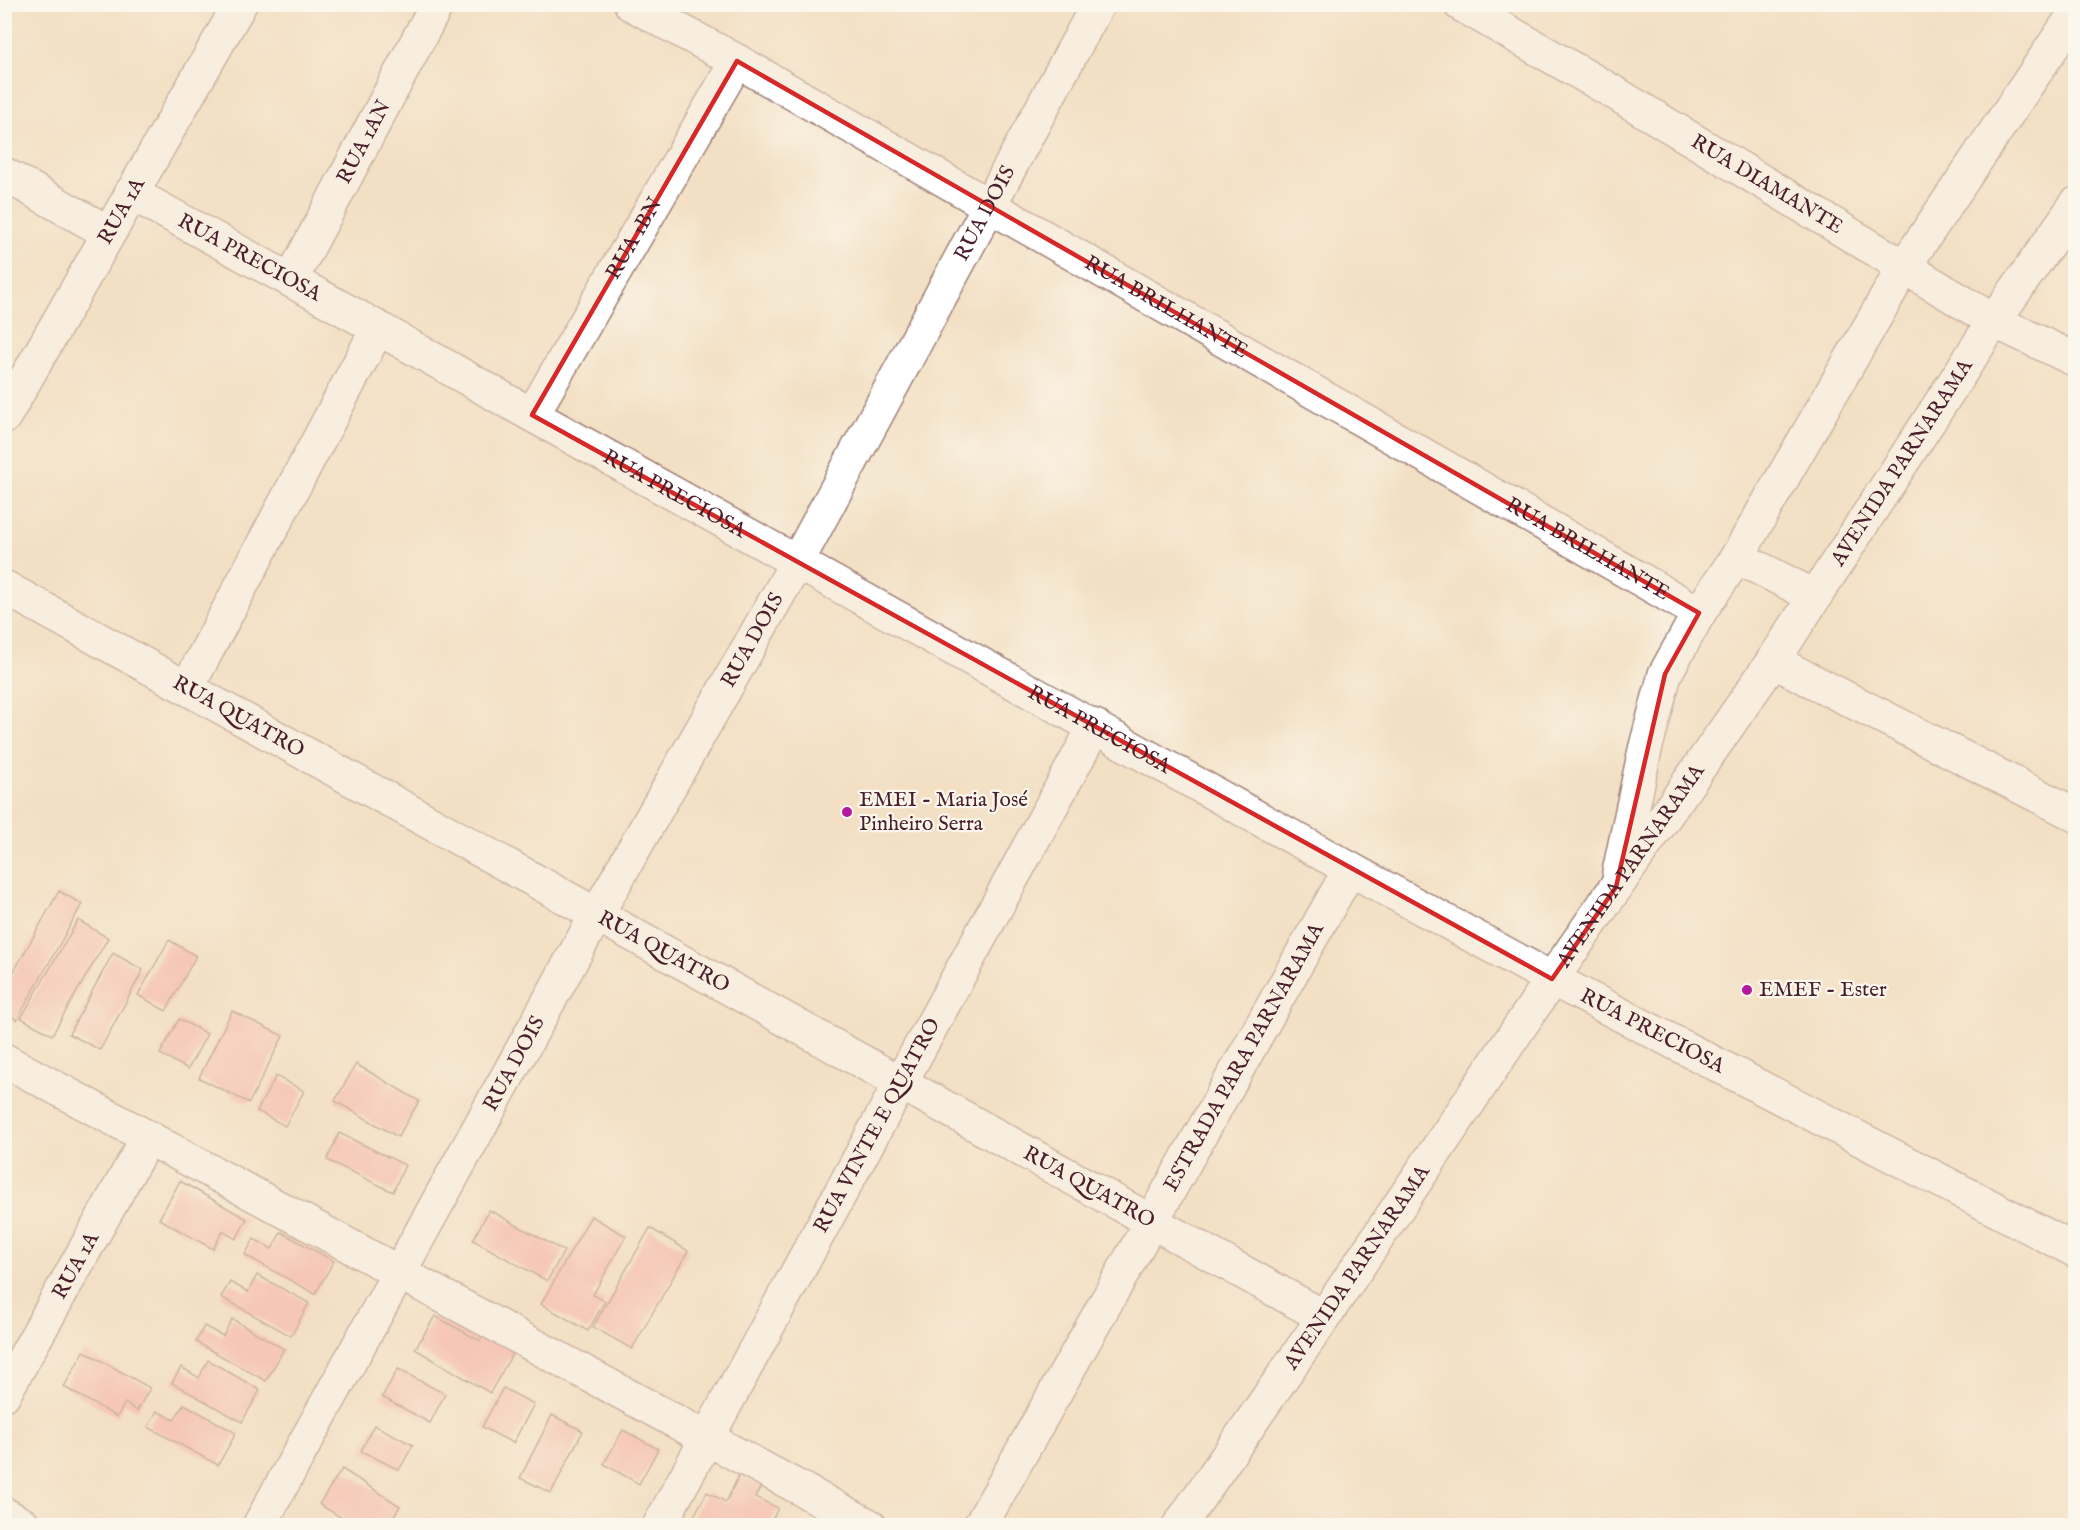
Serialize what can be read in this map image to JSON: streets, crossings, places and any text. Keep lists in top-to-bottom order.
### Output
{
  "streets": {
    "street": [
      "RUA 1AN",
      "RUA DIAMANTE",
      "RUA 1A",
      "RUA DOIS",
      "RUA 1BN",
      "RUA PRECIOSA",
      "RUA BRILHANTE",
      "AVENIDA PARNARAMA",
      "RUA QUATRO",
      "ESTRADA PARA PARNARAMA",
      "RUA VINTE E QUATRO"
    ]
  },
  "crossings": [
    ["RUA 1AN", "RUA PRECIOSA"],
    ["RUA DIAMANTE", "AVENIDA PARNARAMA"],
    ["RUA 1A", "RUA PRECIOSA"],
    ["RUA DOIS", "RUA PRECIOSA"],
    ["RUA DOIS", "RUA BRILHANTE"],
    ["RUA DOIS", "RUA QUATRO"],
    ["RUA 1BN", "RUA PRECIOSA"],
    ["RUA 1BN", "RUA BRILHANTE"],
    ["RUA PRECIOSA", "AVENIDA PARNARAMA"],
    ["RUA PRECIOSA", "ESTRADA PARA PARNARAMA"],
    ["RUA PRECIOSA", "RUA VINTE E QUATRO"],
    ["AVENIDA PARNARAMA", "RUA QUATRO"],
    ["RUA QUATRO", "ESTRADA PARA PARNARAMA"],
    ["RUA QUATRO", "RUA VINTE E QUATRO"]
  ],
  "places": ["EMEI - Maria José Pinheiro Serra", "EMEF - Ester"]
}
